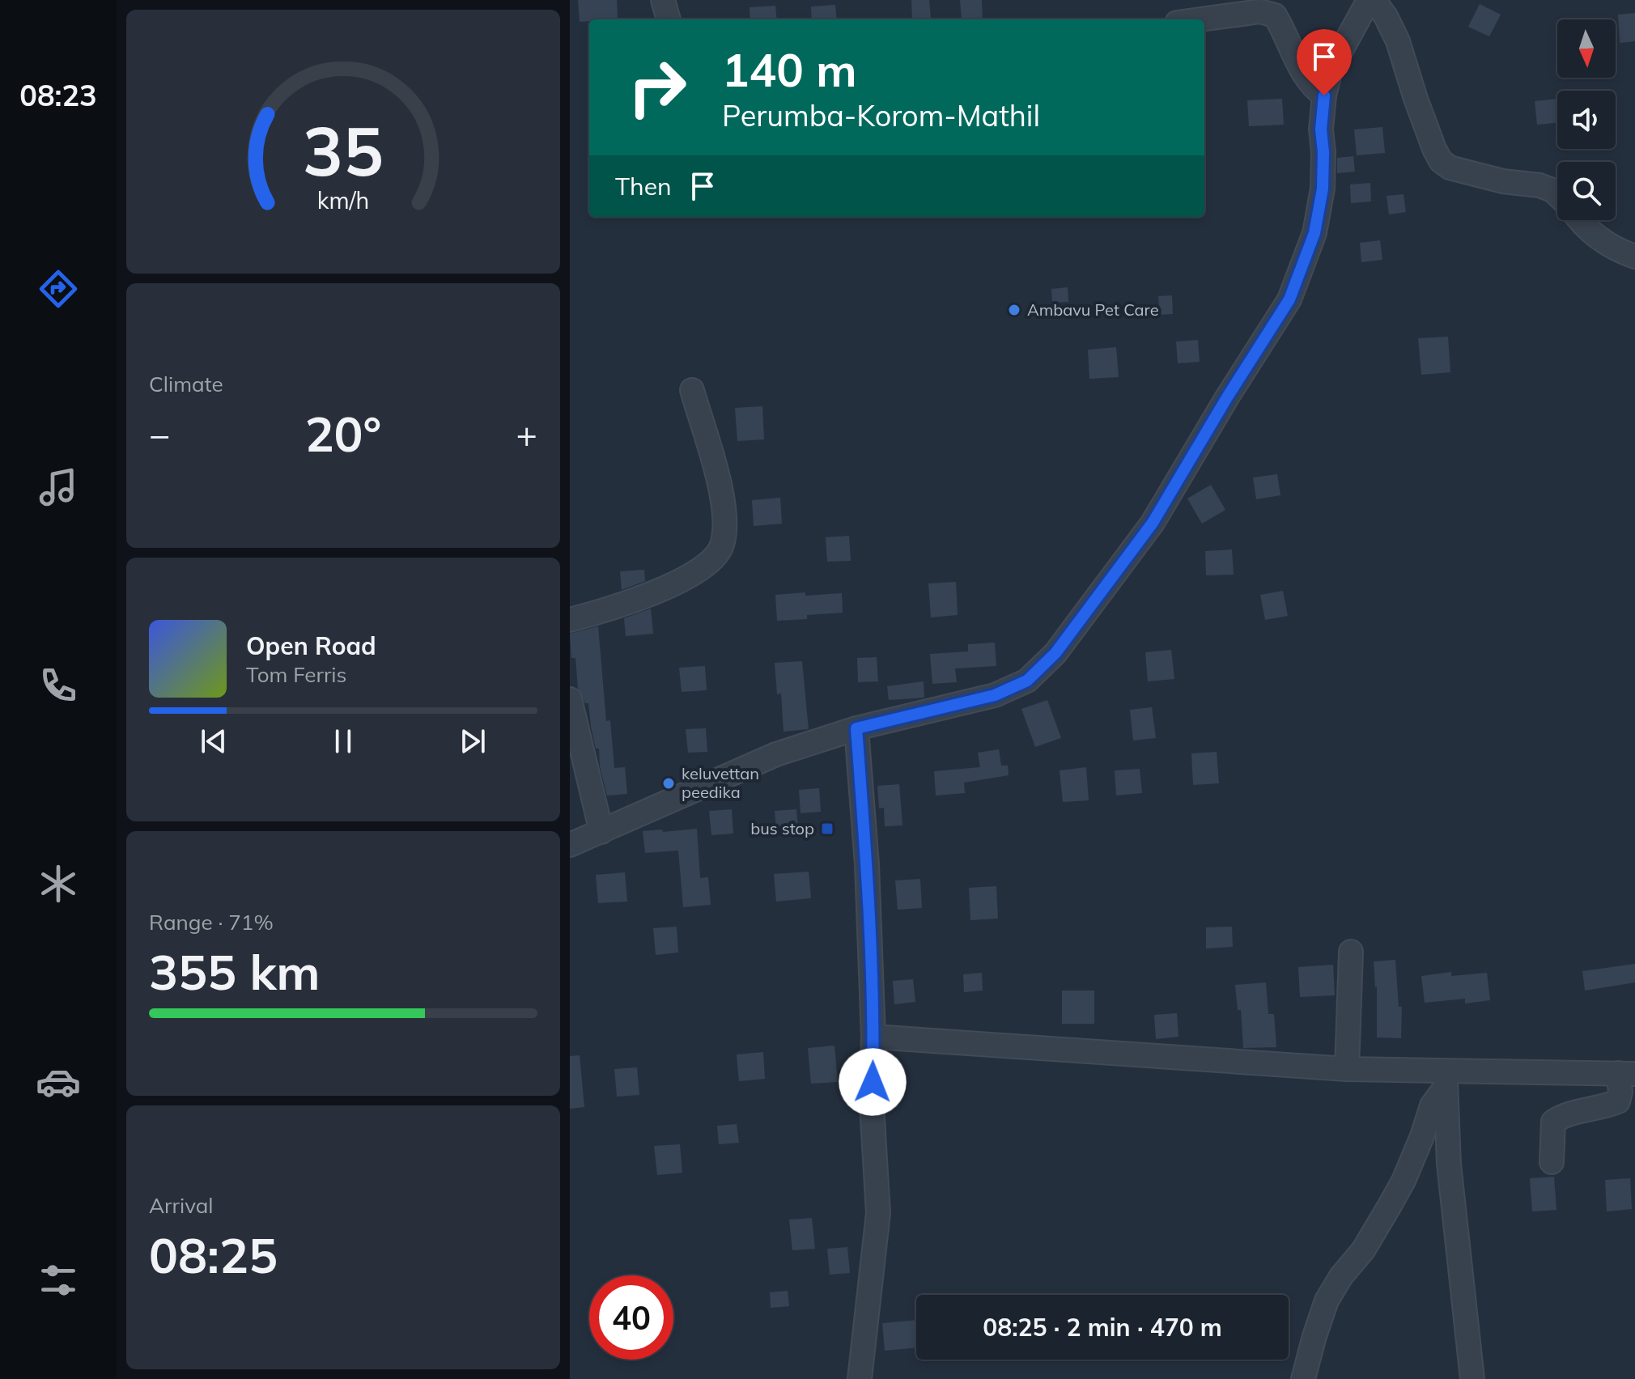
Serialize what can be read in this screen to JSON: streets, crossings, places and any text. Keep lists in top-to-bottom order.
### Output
{
  "places": {
    "other": ["Ambavu Pet Care", "keluvettan peedika"],
    "transit": ["bus stop"]
  },
  "north": "bottom",
  "page": {
    "tabs": "08:23",
    "turn": ["140 m", "Perumba-Korom-Mathil"],
    "then": "Then",
    "tile": [
      "Climate",
      ["Range · 71%", "355 km"],
      ["Arrival", "08:25"]
    ],
    "heat": ["−", "20°", "+"],
    "song": ["Open Road", "Tom Ferris"],
    "limit": "40",
    "trip": "08:25 · 2 min · 470 m",
    "gauge": ["35", "km/h"]
  }
}
